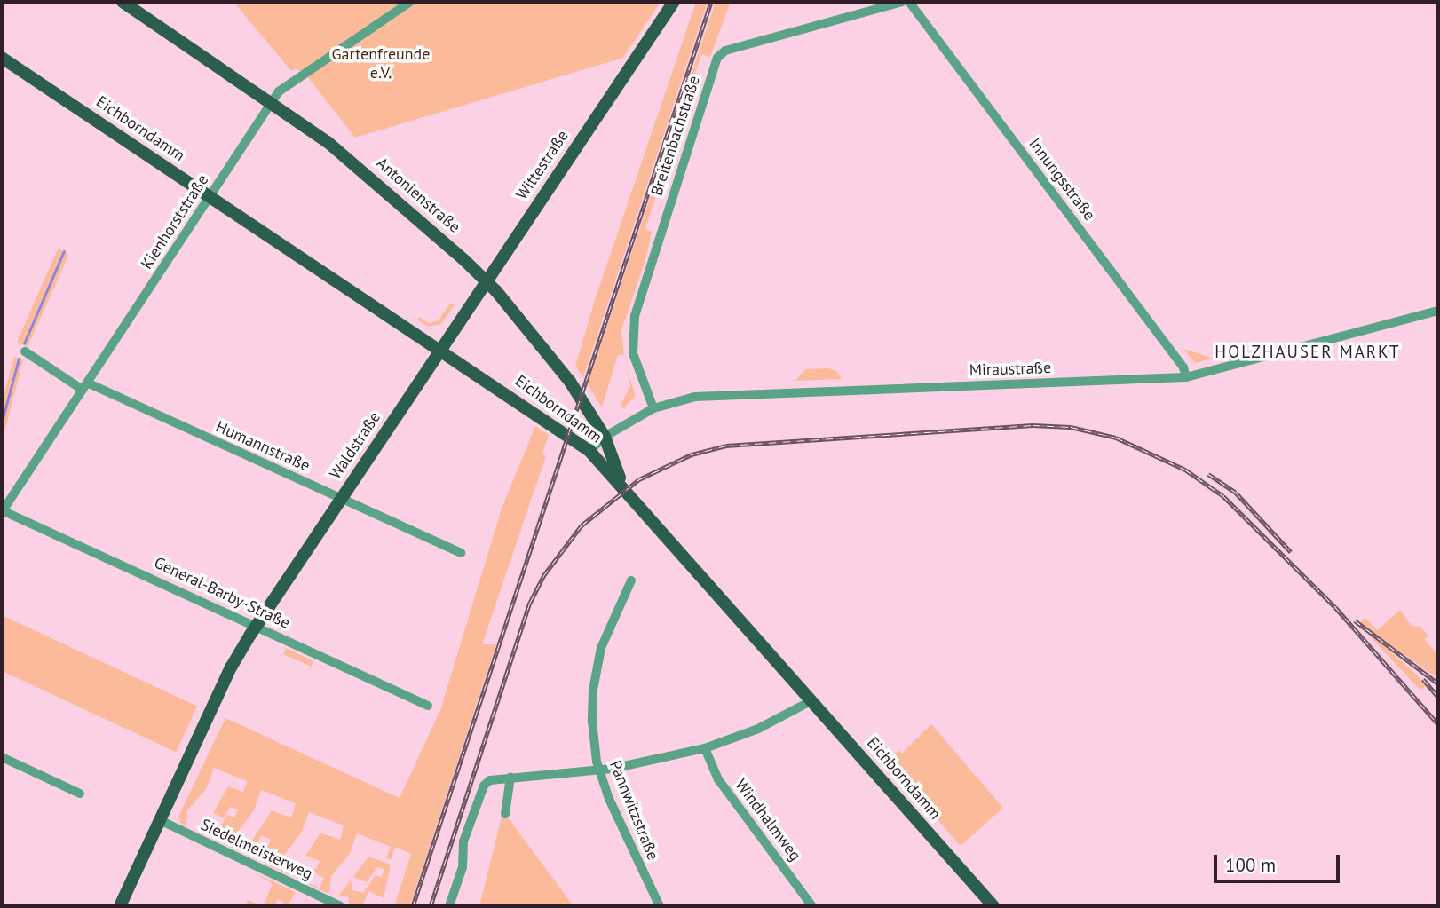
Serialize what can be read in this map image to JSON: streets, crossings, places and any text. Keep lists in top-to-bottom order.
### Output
{
  "streets": {
    "main road": [
      "Eichborndamm",
      "Wittestraße",
      "Antonienstraße",
      "Waldstraße"
    ],
    "street": [
      "Breitenbachstraße",
      "Innungsstraße",
      "Kienhorststraße",
      "Miraustraße",
      "Humannstraße",
      "General-Barby-Straße",
      "Pannwitzstraße",
      "Windhalmweg",
      "Siedelmeisterweg"
    ]
  },
  "crossings": [
    ["Eichborndamm", "Wittestraße"],
    ["Eichborndamm", "Antonienstraße"],
    ["Eichborndamm", "Kienhorststraße"],
    ["Eichborndamm", "Miraustraße"],
    ["Eichborndamm", "Waldstraße"],
    ["Breitenbachstraße", "Miraustraße"],
    ["Wittestraße", "Antonienstraße"],
    ["Wittestraße", "Waldstraße"],
    ["Innungsstraße", "Miraustraße"],
    ["Antonienstraße", "Kienhorststraße"],
    ["Antonienstraße", "Miraustraße"],
    ["Kienhorststraße", "Humannstraße"],
    ["Kienhorststraße", "General-Barby-Straße"],
    ["Waldstraße", "Humannstraße"],
    ["Waldstraße", "General-Barby-Straße"],
    ["Waldstraße", "Siedelmeisterweg"]
  ],
  "districts": ["HOLZHAUSER MARKT"],
  "parks": ["Gartenfreunde e.V."],
  "scale_bar": "100 m"
}
